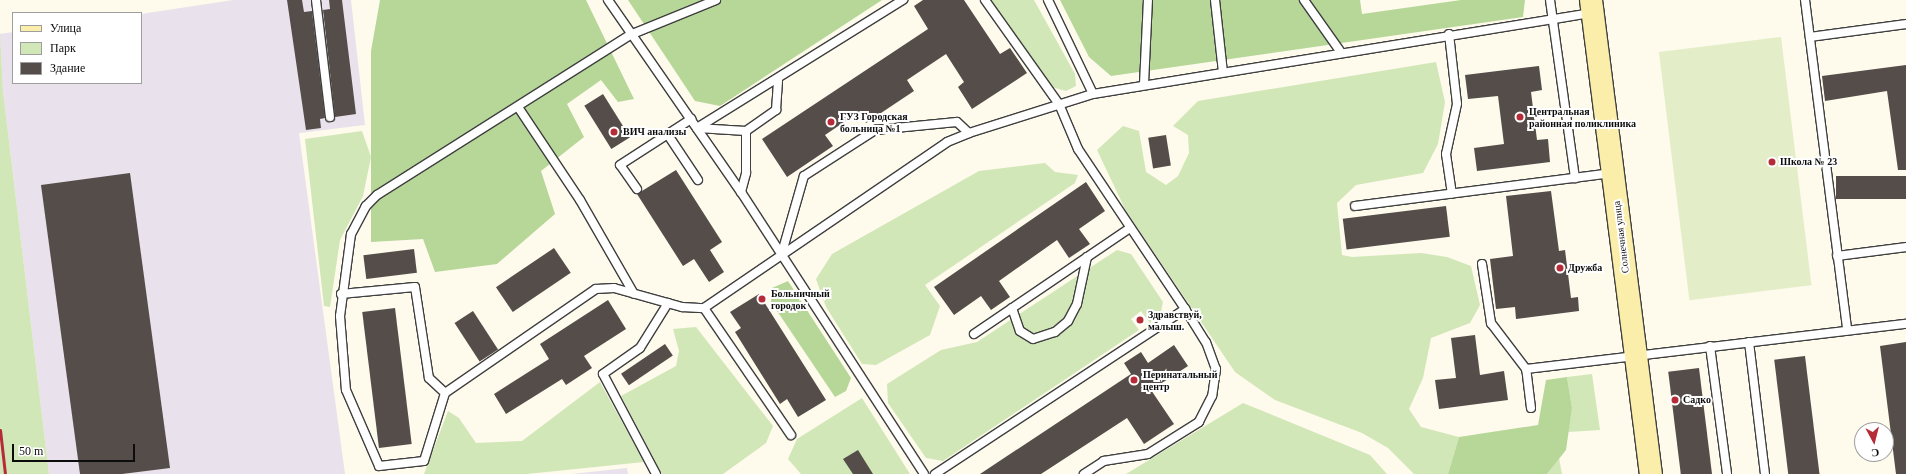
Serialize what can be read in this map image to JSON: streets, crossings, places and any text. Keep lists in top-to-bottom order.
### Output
{
  "streets": {
    "street": ["Солнечная улица"]
  },
  "places": [
    "Центральная районная поликлиника",
    "ГУЗ Городская больница №1",
    "ВИЧ анализы",
    "Школа № 23",
    "Дружба",
    "Больничный городок",
    "Здравствуй, малыш.",
    "Перинатальный центр",
    "Садко"
  ],
  "legend": ["Улица", "Парк", "Здание"],
  "scale_bar": "50 m",
  "north": "bottom"
}
